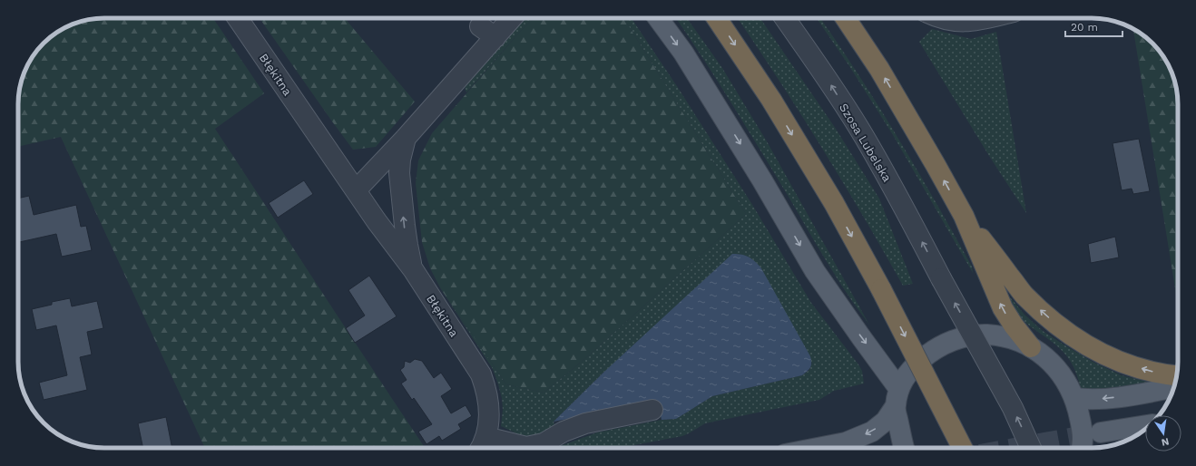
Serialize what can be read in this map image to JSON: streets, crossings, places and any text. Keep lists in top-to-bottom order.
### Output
{
  "streets": {
    "street": ["Błękitna", "Szosa Lubelska"]
  },
  "one_way": ["Szosa Lubelska"],
  "scale_bar": "20 m",
  "north": "bottom"
}
